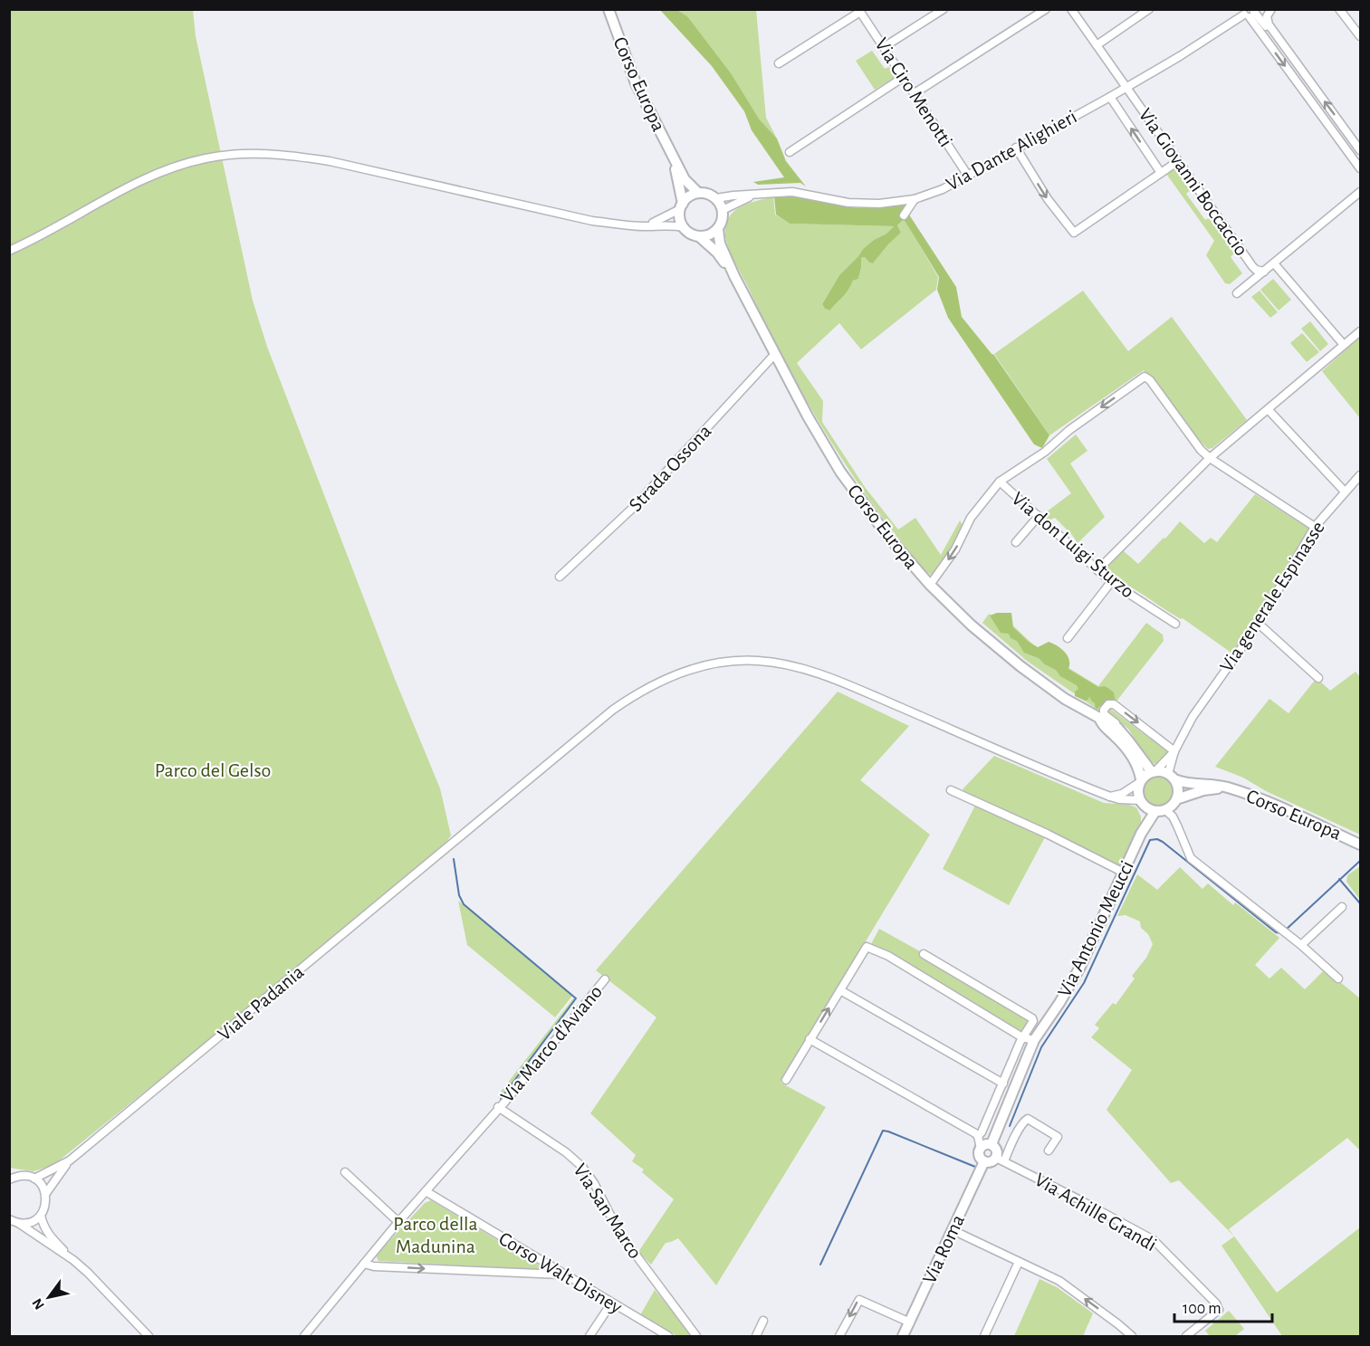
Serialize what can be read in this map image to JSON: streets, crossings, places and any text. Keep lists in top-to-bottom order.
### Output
{
  "streets": {
    "main road": ["Corso Europa", "Via Antonio Meucci", "Via Roma"],
    "street": [
      "Via Ciro Menotti",
      "Via Dante Alighieri",
      "Via Giovanni Boccaccio",
      "Strada Ossona",
      "Via don Luigi Sturzo",
      "Via generale Espinasse",
      "Viale Padania",
      "Via Marco d'Aviano",
      "Via San Marco",
      "Via Achille Grandi",
      "Corso Walt Disney"
    ]
  },
  "crossings": [
    ["Corso Europa", "Via Dante Alighieri"],
    ["Corso Europa", "Strada Ossona"],
    ["Corso Europa", "Via generale Espinasse"],
    ["Corso Europa", "Via Antonio Meucci"],
    ["Via Ciro Menotti", "Via Dante Alighieri"],
    ["Via Dante Alighieri", "Via Giovanni Boccaccio"],
    ["Via generale Espinasse", "Via Antonio Meucci"],
    ["Via Antonio Meucci", "Via Achille Grandi"],
    ["Via Antonio Meucci", "Via Roma"],
    ["Via Marco d'Aviano", "Via San Marco"],
    ["Via Marco d'Aviano", "Corso Walt Disney"],
    ["Via Achille Grandi", "Via Roma"]
  ],
  "parks": ["Parco del Gelso", "Parco della Madunina"],
  "scale_bar": "100 m",
  "north": "bottom left"
}
